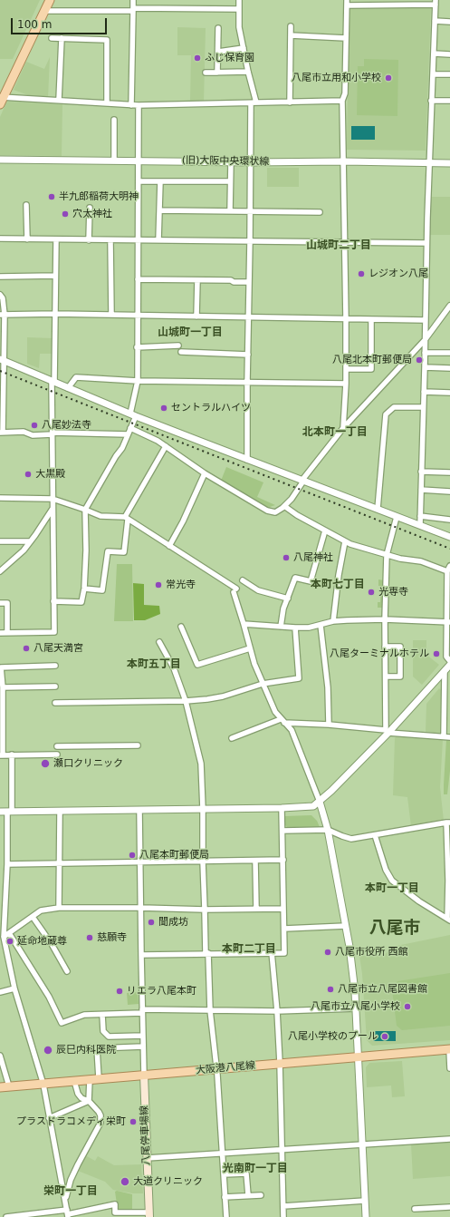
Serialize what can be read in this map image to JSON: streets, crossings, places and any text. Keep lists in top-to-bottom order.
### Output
{
  "streets": {
    "main road": ["大阪港八尾線", "八尾停車場線"],
    "street": ["(旧)大阪中央環状線"]
  },
  "crossings": [
    ["大阪港八尾線", "八尾停車場線"]
  ],
  "districts": [
    "山城町二丁目",
    "山城町一丁目",
    "北本町一丁目",
    "本町七丁目",
    "本町五丁目",
    "本町一丁目",
    "八尾市",
    "本町二丁目",
    "光南町一丁目",
    "栄町一丁目"
  ],
  "places": [
    "ふじ保育園",
    "八尾市立用和小学校",
    "半九郎稲荷大明神",
    "穴太神社",
    "レジオン八尾",
    "八尾北本町郵便局",
    "セントラルハイツ",
    "八尾妙法寺",
    "大黒殿",
    "八尾神社",
    "常光寺",
    "光専寺",
    "八尾天満宮",
    "八尾ターミナルホテル",
    "瀬口クリニック",
    "八尾本町郵便局",
    "聞成坊",
    "慈願寺",
    "延命地蔵尊",
    "八尾市役所 西館",
    "八尾市立八尾図書館",
    "リエラ八尾本町",
    "八尾市立八尾小学校",
    "八尾小学校のプール",
    "辰巳内科医院",
    "プラスドラコメディ栄町",
    "大道クリニック"
  ],
  "scale_bar": "100 m"
}
